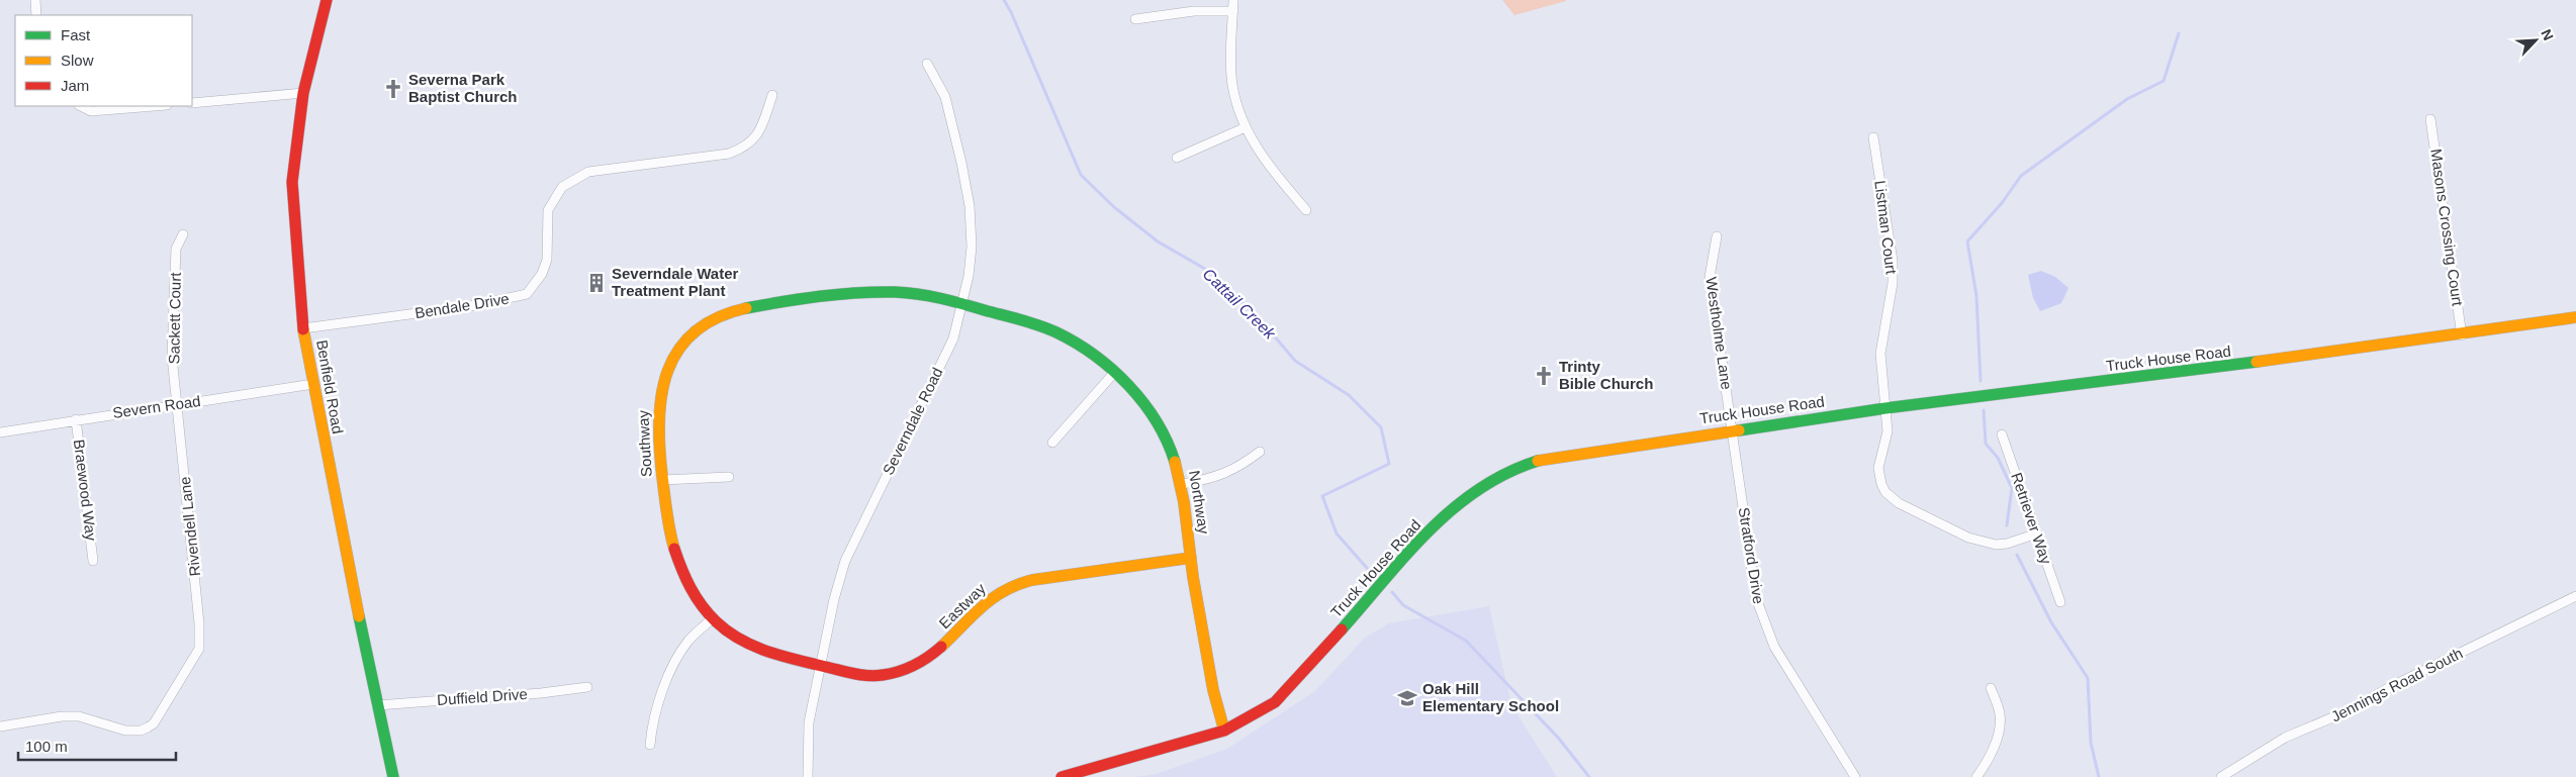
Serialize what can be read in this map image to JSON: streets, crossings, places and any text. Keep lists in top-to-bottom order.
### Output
{
  "streets": {
    "street": [
      "Listman Court",
      "Masons Crossing Court",
      "Bendale Drive",
      "Sackett Court",
      "Westholme Lane",
      "Truck House Road",
      "Benfield Road",
      "Severn Road",
      "Severndale Road",
      "Southway",
      "Braewood Way",
      "Northway",
      "Retriever Way",
      "Rivendell Lane",
      "Stratford Drive",
      "Eastway",
      "Jennings Road South",
      "Duffield Drive"
    ]
  },
  "crossings": [
    ["Listman Court", "Truck House Road"],
    ["Listman Court", "Retriever Way"],
    ["Masons Crossing Court", "Truck House Road"],
    ["Bendale Drive", "Benfield Road"],
    ["Sackett Court", "Severn Road"],
    ["Sackett Court", "Rivendell Lane"],
    ["Westholme Lane", "Truck House Road"],
    ["Westholme Lane", "Stratford Drive"],
    ["Truck House Road", "Northway"],
    ["Truck House Road", "Stratford Drive"],
    ["Benfield Road", "Severn Road"],
    ["Benfield Road", "Duffield Drive"],
    ["Severn Road", "Braewood Way"],
    ["Severn Road", "Rivendell Lane"],
    ["Severndale Road", "Southway"],
    ["Severndale Road", "Northway"],
    ["Severndale Road", "Eastway"],
    ["Southway", "Northway"],
    ["Southway", "Eastway"],
    ["Northway", "Eastway"]
  ],
  "water": ["Cattail Creek"],
  "places": {
    "church": ["Severna Park Baptist Church", "Trinty Bible Church"],
    "building": ["Severndale Water Treatment Plant"],
    "school or university": ["Oak Hill Elementary School"]
  },
  "legend": ["Fast", "Slow", "Jam"],
  "scale_bar": "100 m",
  "north": "top right"
}
